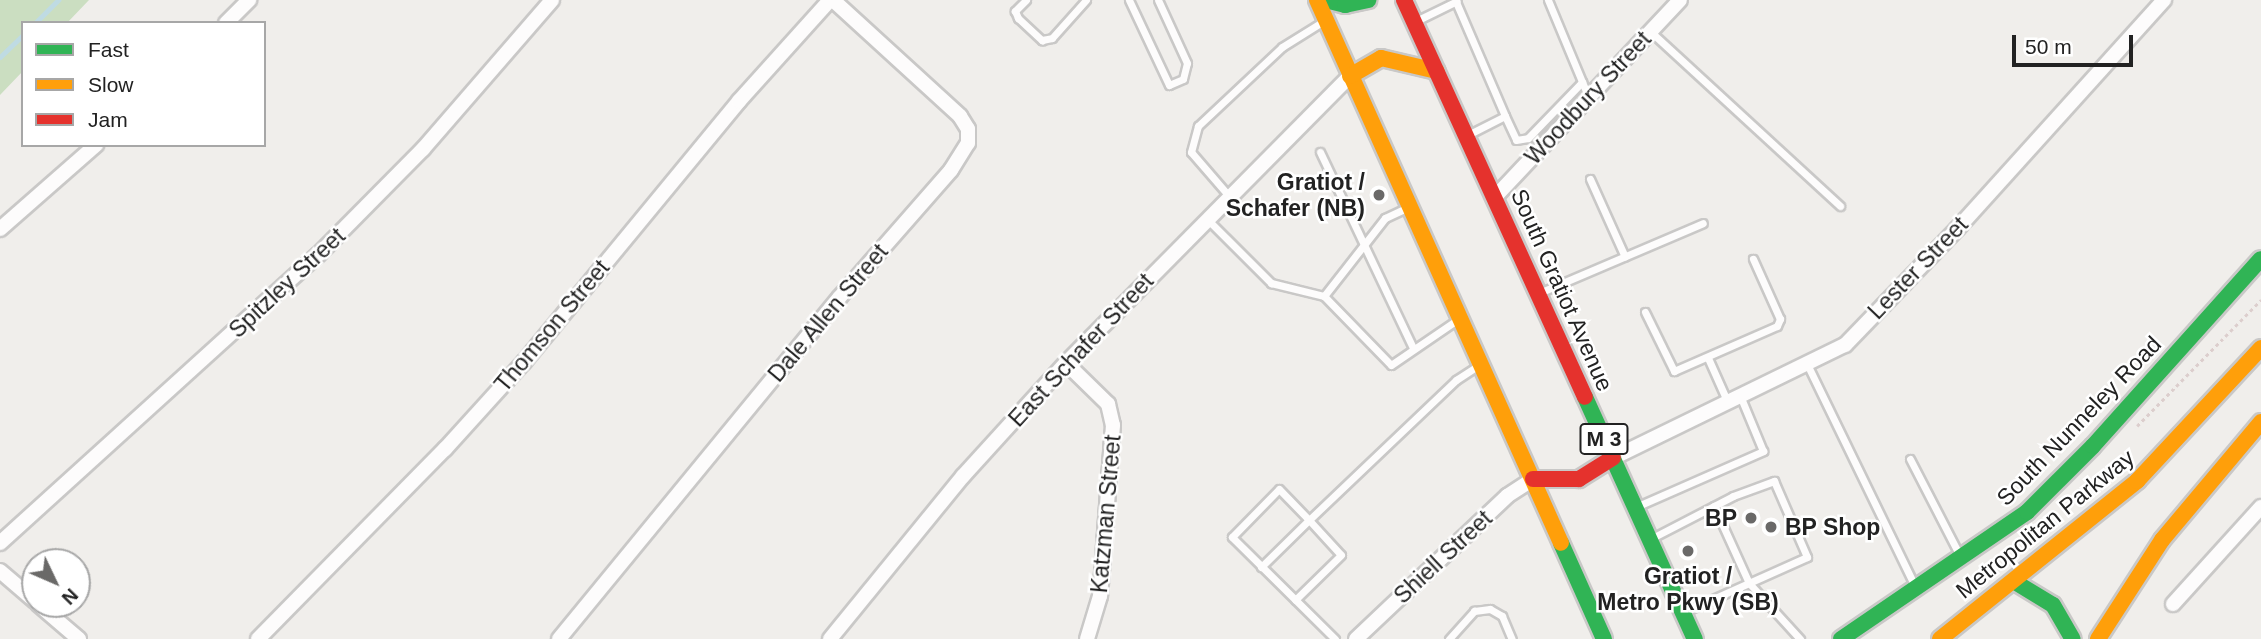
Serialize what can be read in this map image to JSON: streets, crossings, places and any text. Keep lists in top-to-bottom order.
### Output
{
  "streets": {
    "main road": [
      "South Gratiot Avenue",
      "South Nunneley Road",
      "M 3",
      "Metropolitan Parkway"
    ],
    "street": [
      "Woodbury Street",
      "Lester Street",
      "Spitzley Street",
      "Dale Allen Street",
      "Thomson Street",
      "East Schafer Street",
      "Katzman Street",
      "Shiell Street"
    ]
  },
  "crossings": [
    ["Woodbury Street", "South Gratiot Avenue"],
    ["Lester Street", "South Gratiot Avenue"],
    ["Dale Allen Street", "Thomson Street"],
    ["East Schafer Street", "Katzman Street"]
  ],
  "places": [
    "Gratiot / Schafer (NB)",
    "BP",
    "BP Shop",
    "Gratiot / Metro Pkwy (SB)"
  ],
  "legend": ["Fast", "Slow", "Jam"],
  "scale_bar": "50 m",
  "north": "bottom right"
}
